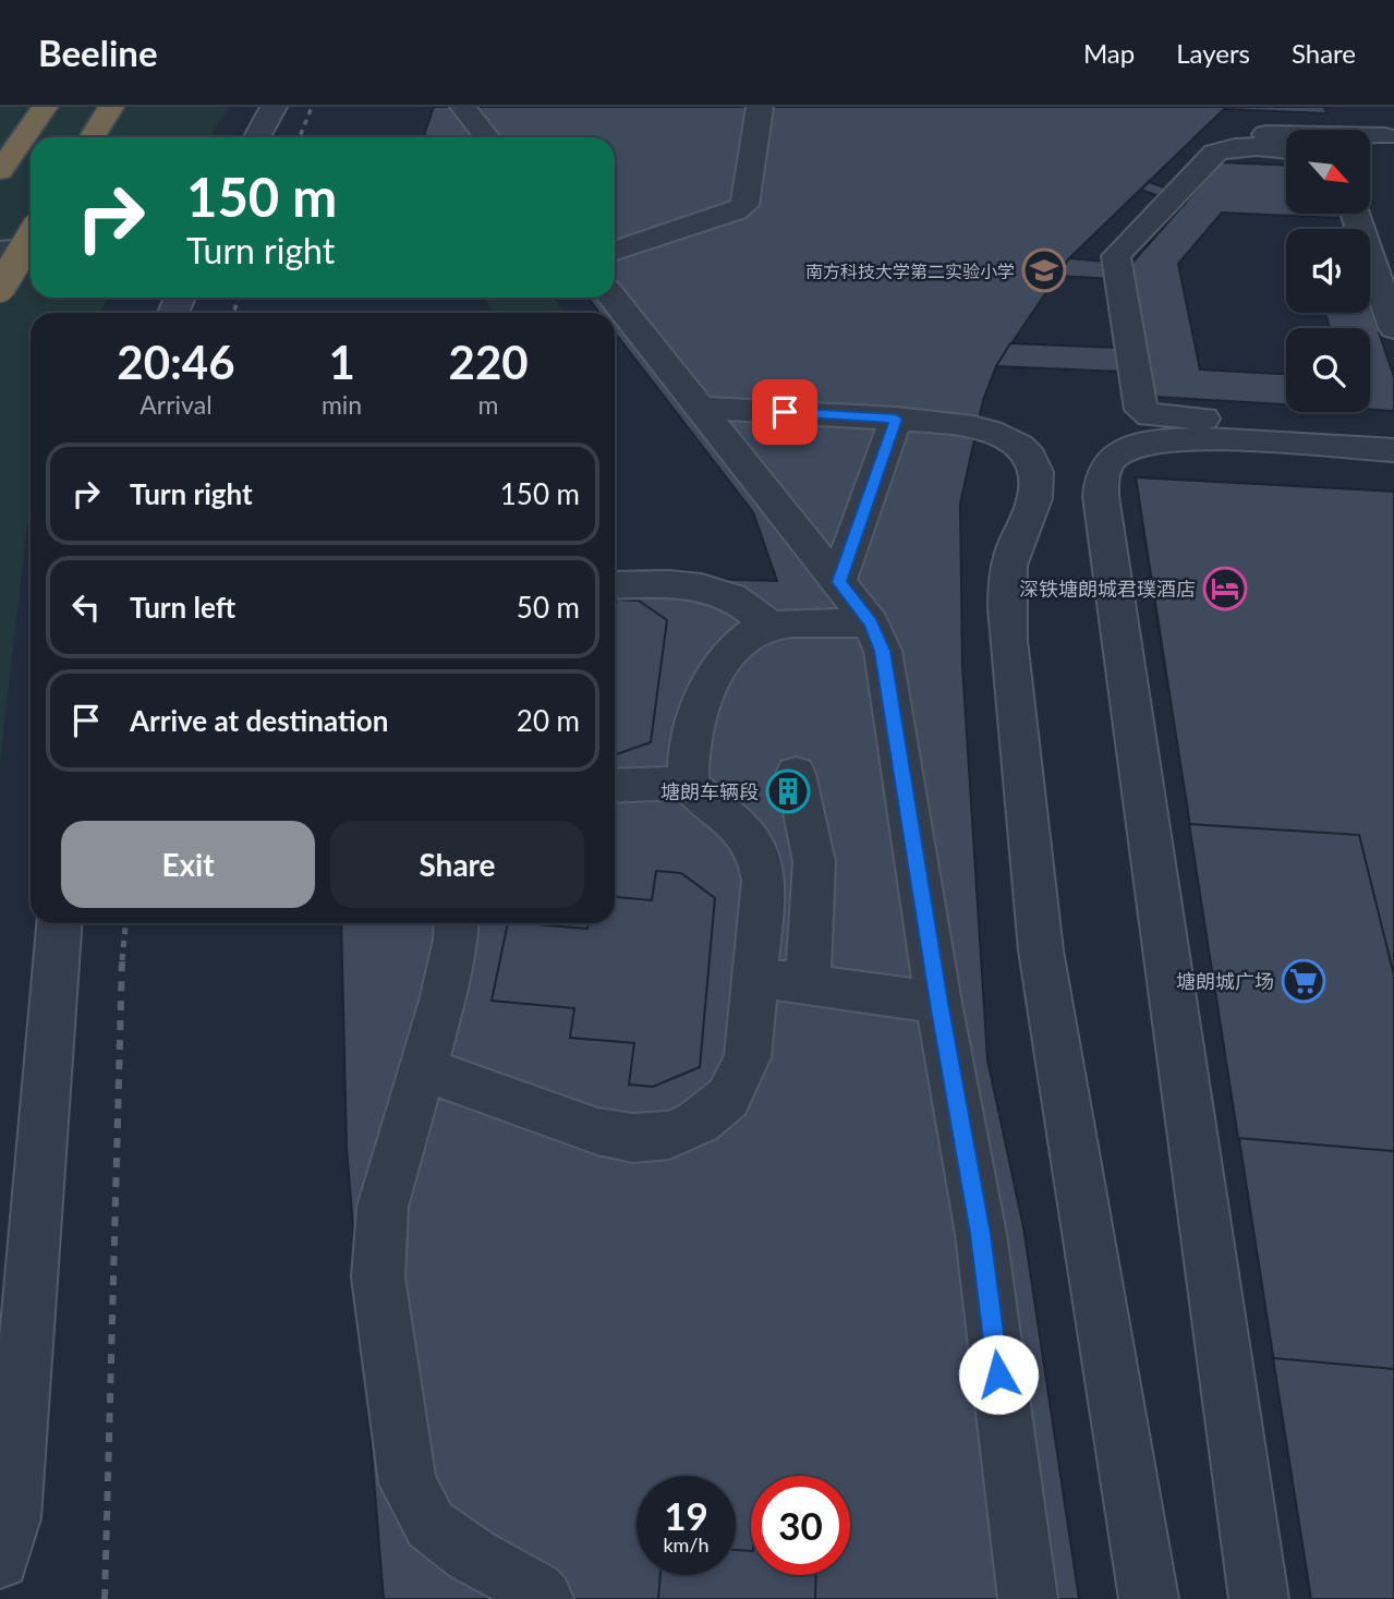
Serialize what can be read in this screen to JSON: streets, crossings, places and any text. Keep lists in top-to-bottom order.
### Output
{
  "places": {
    "school or university": ["南方科技大学第二实验小学"],
    "hotel": ["深铁塘朗城君璞酒店"],
    "building": ["塘朗车辆段"],
    "supermarket": ["塘朗城广场"]
  },
  "north": "bottom right",
  "page": {
    "header": "Beeline",
    "nav": ["Map", "Layers", "Share"],
    "turn": ["150 m", "Turn right"],
    "eta": [
      "20:46",
      "Arrival",
      "1",
      "min",
      "220",
      "m"
    ],
    "list": [
      {
        "name": "Turn right",
        "value": "150 m"
      },
      {
        "name": "Turn left",
        "value": "50 m"
      },
      {
        "name": "Arrive at destination",
        "value": "20 m"
      }
    ],
    "buttons": ["Exit", "Share"],
    "speed": "19 km/h",
    "limit": "30"
  }
}
